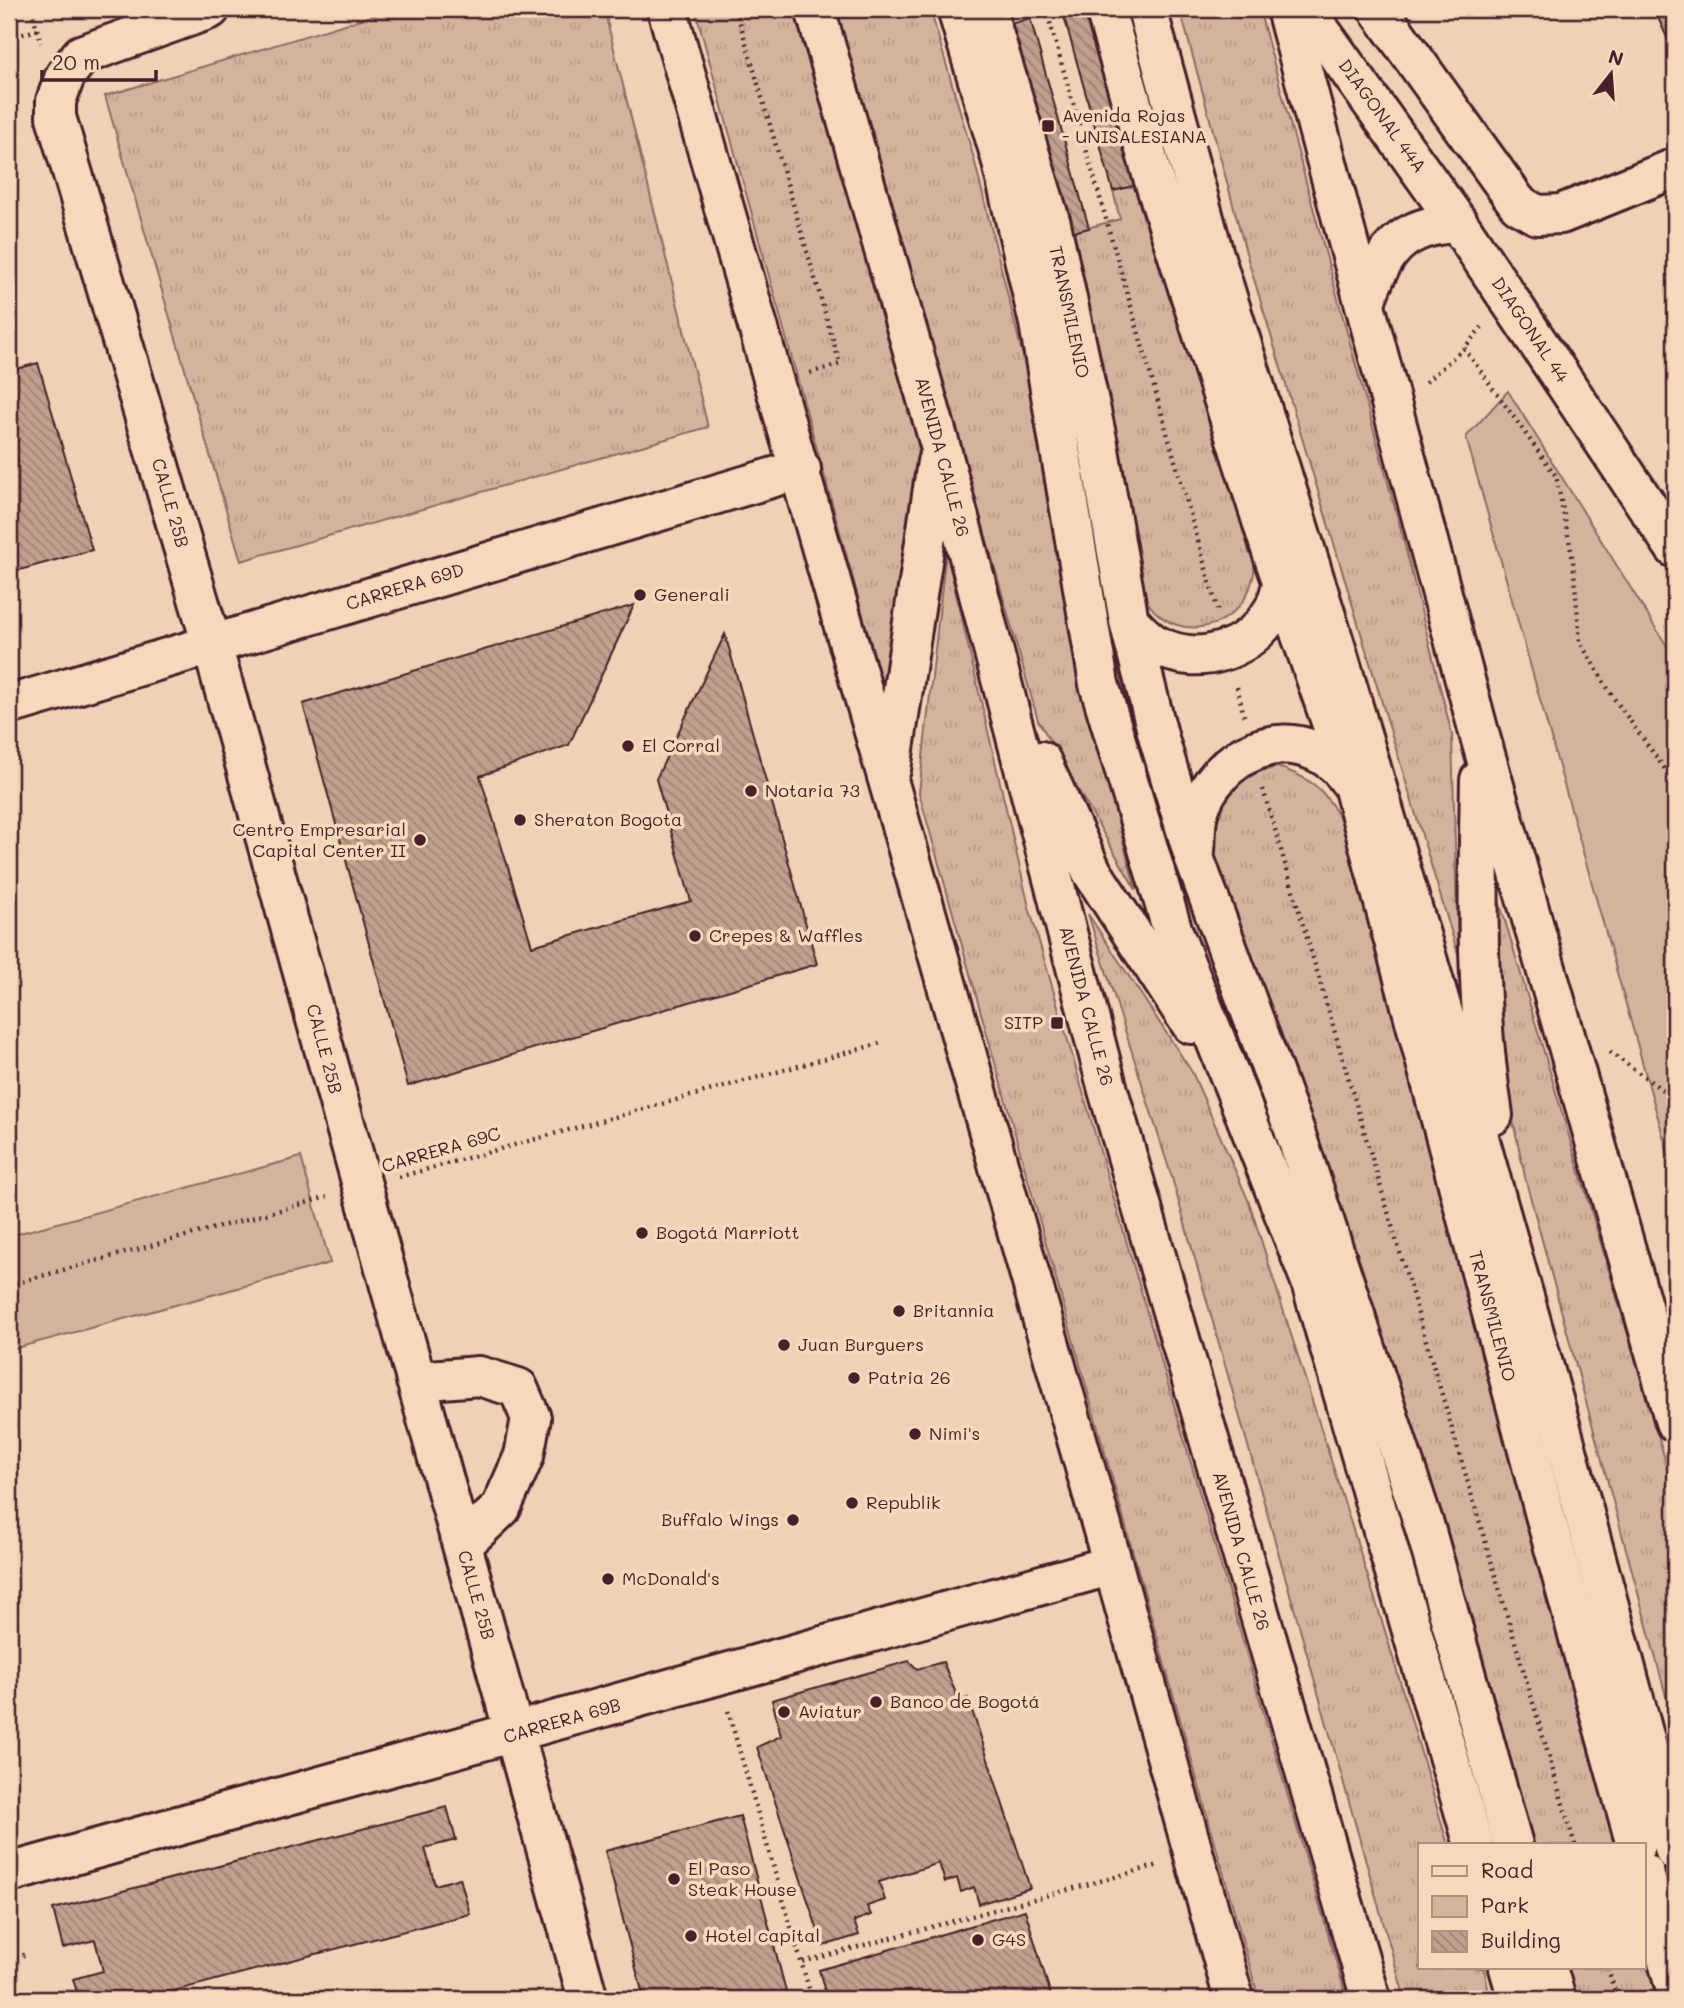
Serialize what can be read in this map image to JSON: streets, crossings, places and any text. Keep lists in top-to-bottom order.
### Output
{
  "streets": {
    "main road": [
      "DIAGONAL 44A",
      "TRANSMILENIO",
      "DIAGONAL 44",
      "AVENIDA CALLE 26",
      "CALLE 25B",
      "CARRERA 69D",
      "CARRERA 69B"
    ],
    "path": ["CARRERA 69C"]
  },
  "crossings": [
    ["DIAGONAL 44A", "DIAGONAL 44"],
    ["CALLE 25B", "CARRERA 69D"],
    ["CALLE 25B", "CARRERA 69C"],
    ["CALLE 25B", "CARRERA 69B"]
  ],
  "places": {
    "transit": ["Avenida Rojas - UNISALESIANA", "SITP"],
    "other": [
      "Generali",
      "El Corral",
      "Notaria 73",
      "Sheraton Bogota",
      "Centro Empresarial Capital Center II",
      "Crepes & Waffles",
      "Bogotá Marriott",
      "Britannia",
      "Juan Burguers",
      "Patria 26",
      "Nimi's",
      "Republik",
      "Buffalo Wings",
      "McDonald's",
      "Banco de Bogotá",
      "Aviatur",
      "El Paso Steak House",
      "Hotel capital",
      "G4S"
    ]
  },
  "legend": ["Road", "Park", "Building"],
  "scale_bar": "20 m",
  "north": "top"
}
